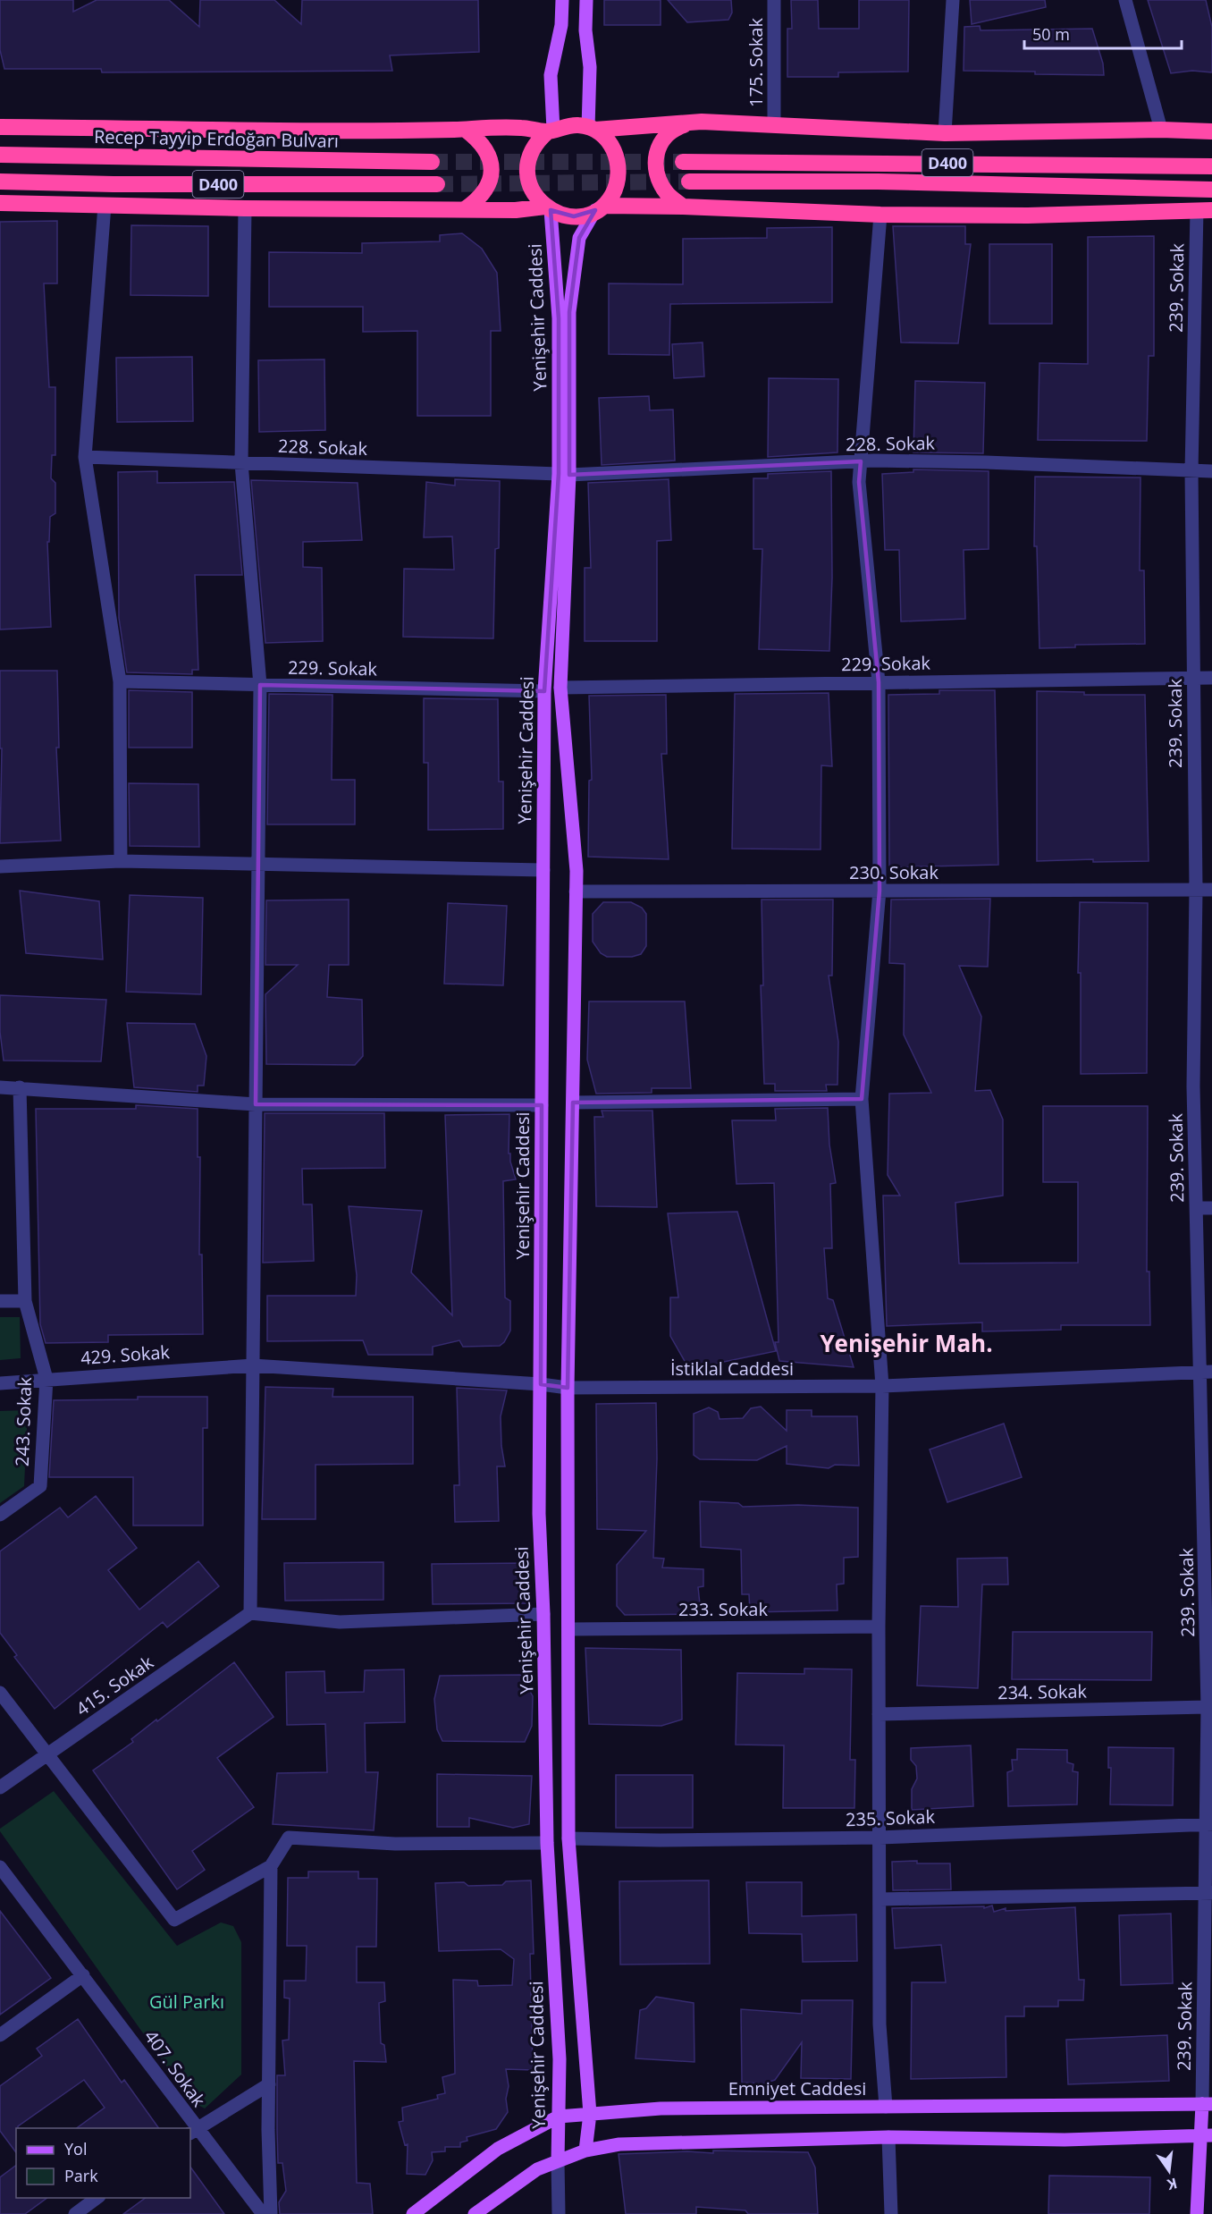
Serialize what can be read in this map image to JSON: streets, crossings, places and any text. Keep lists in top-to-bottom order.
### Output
{
  "streets": {
    "highway": ["Recep Tayyip Erdoğan Bulvarı", "D400"],
    "main road": ["Yenişehir Caddesi", "Emniyet Caddesi"],
    "street": [
      "175. Sokak",
      "239. Sokak",
      "228. Sokak",
      "229. Sokak",
      "230. Sokak",
      "429. Sokak",
      "İstiklal Caddesi",
      "243. Sokak",
      "233. Sokak",
      "415. Sokak",
      "234. Sokak",
      "235. Sokak",
      "407. Sokak"
    ]
  },
  "crossings": [
    ["239. Sokak", "228. Sokak"],
    ["239. Sokak", "229. Sokak"],
    ["239. Sokak", "230. Sokak"],
    ["239. Sokak", "İstiklal Caddesi"],
    ["239. Sokak", "234. Sokak"],
    ["239. Sokak", "235. Sokak"],
    ["239. Sokak", "Emniyet Caddesi"],
    ["Yenişehir Caddesi", "228. Sokak"],
    ["Yenişehir Caddesi", "229. Sokak"],
    ["Yenişehir Caddesi", "230. Sokak"],
    ["Yenişehir Caddesi", "İstiklal Caddesi"],
    ["Yenişehir Caddesi", "233. Sokak"],
    ["Yenişehir Caddesi", "235. Sokak"],
    ["Yenişehir Caddesi", "Emniyet Caddesi"],
    ["429. Sokak", "İstiklal Caddesi"],
    ["429. Sokak", "243. Sokak"]
  ],
  "districts": ["Yenişehir Mah."],
  "parks": ["Gül Parkı"],
  "legend": ["Yol", "Park"],
  "scale_bar": "50 m",
  "north": "bottom"
}
